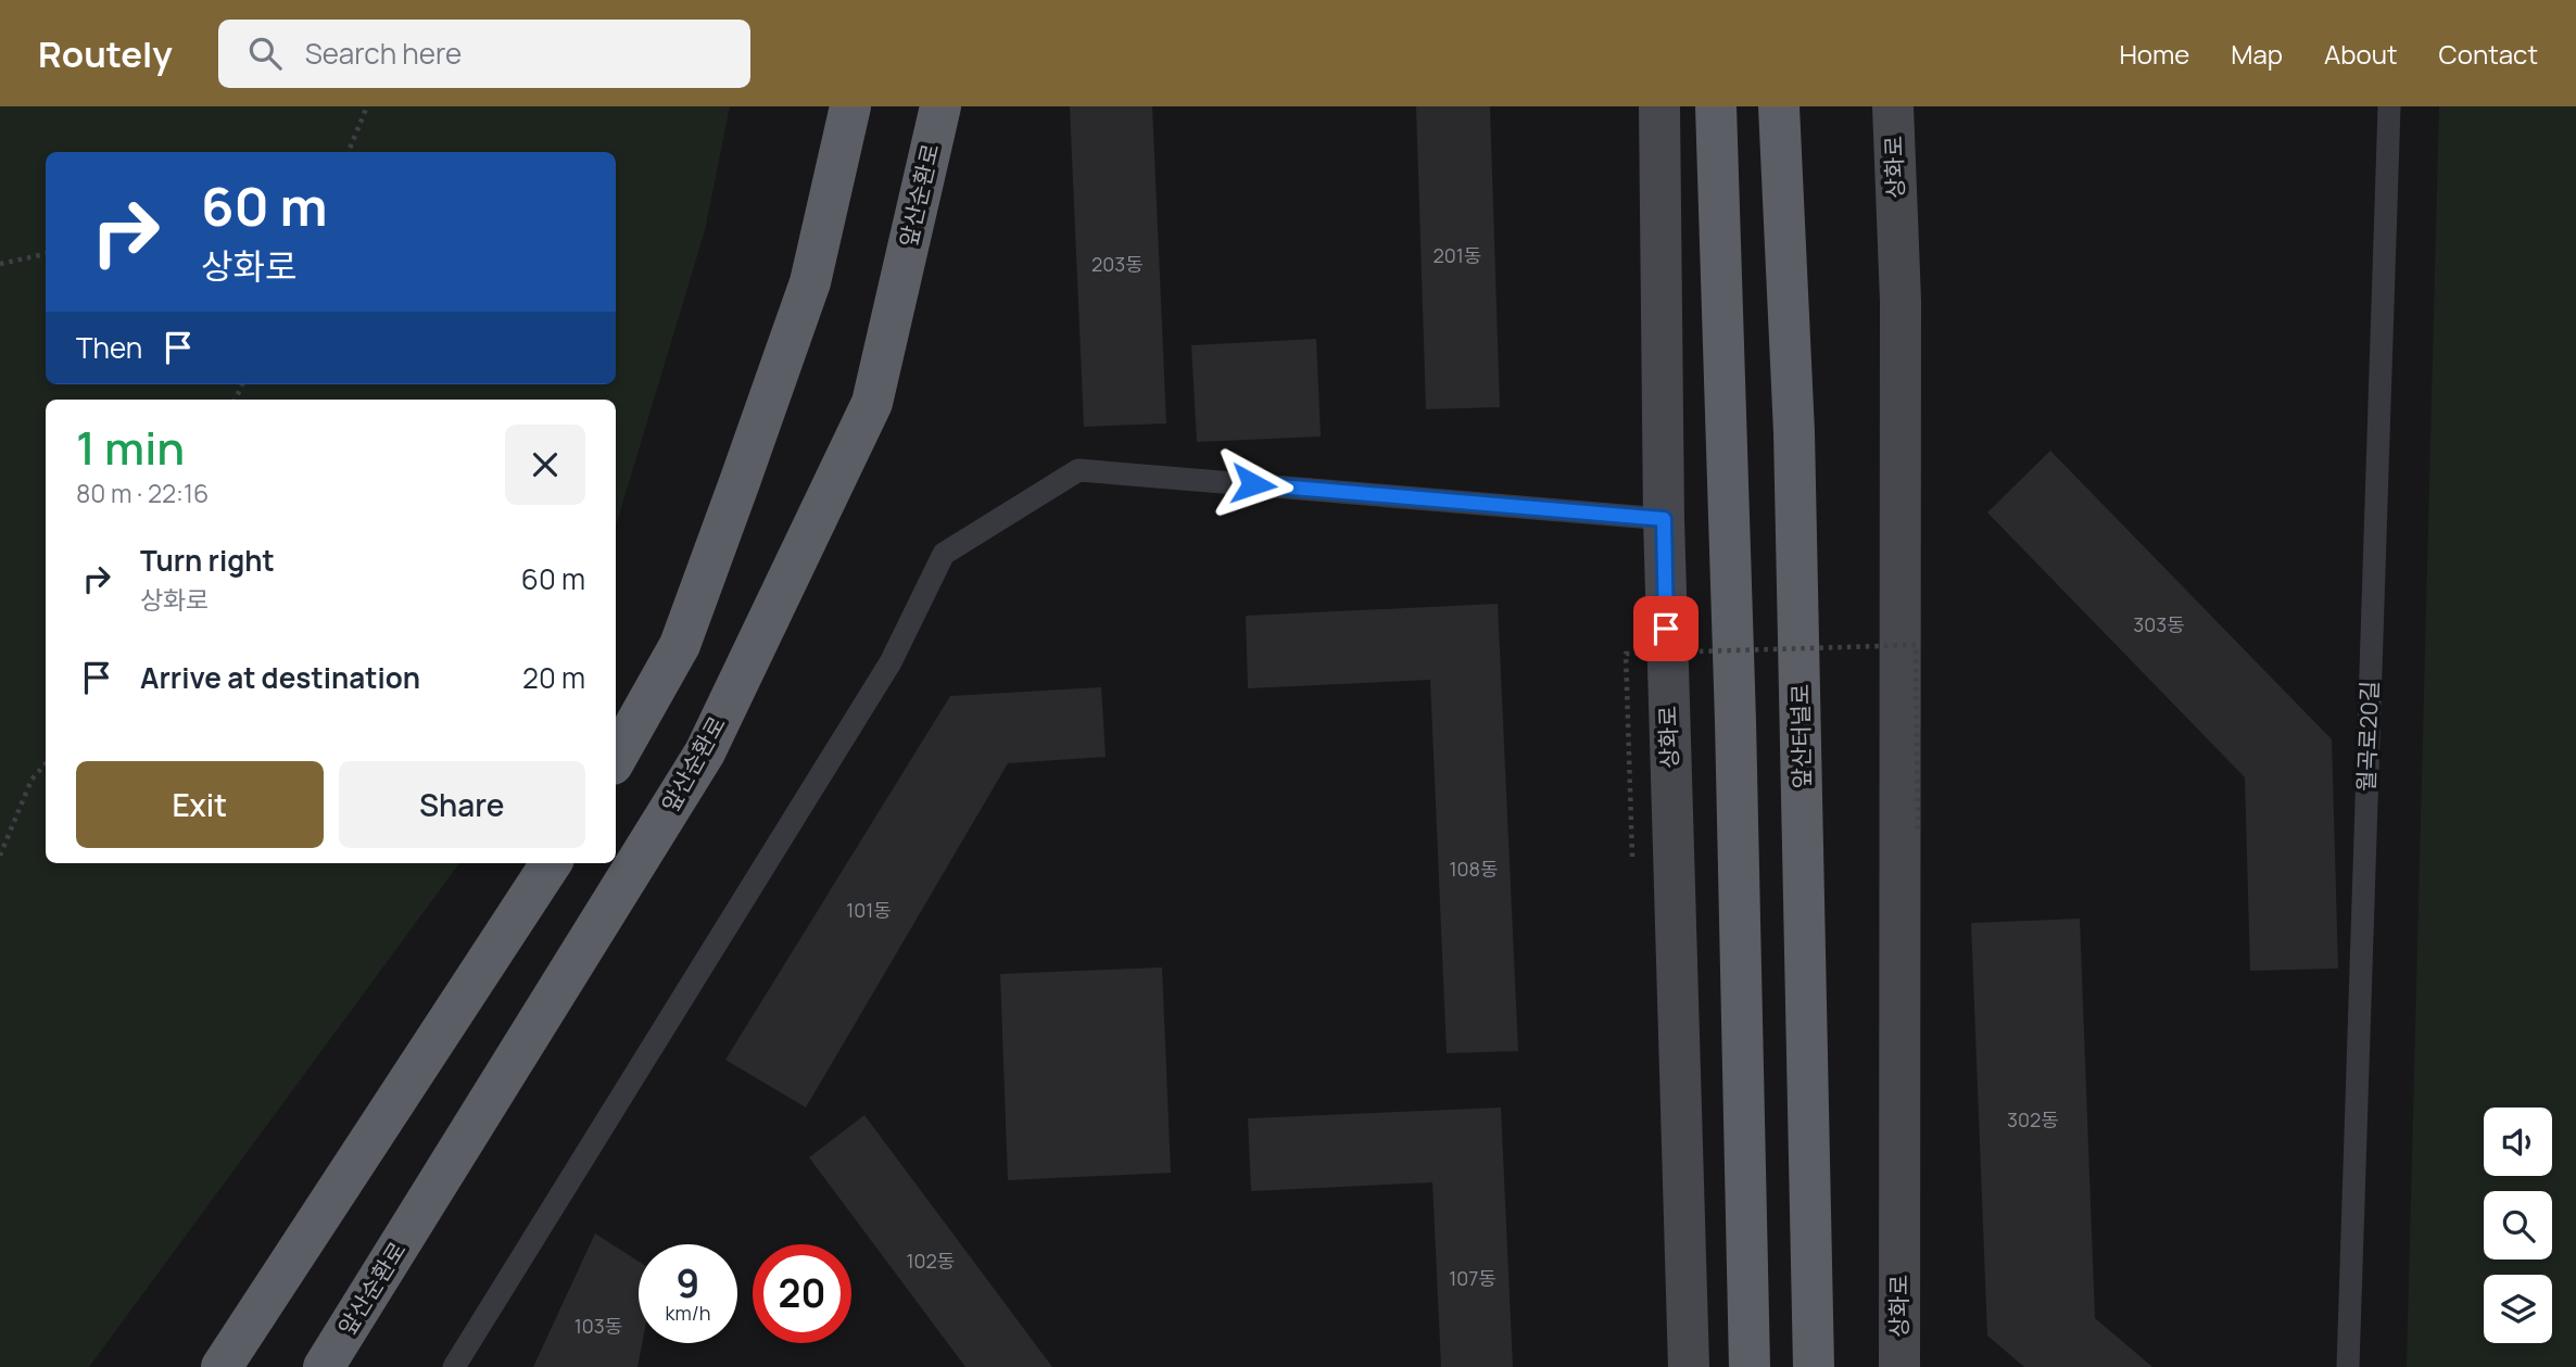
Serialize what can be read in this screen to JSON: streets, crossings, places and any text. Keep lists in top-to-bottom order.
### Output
{
  "streets": {
    "highway": ["앞산순환로", "앞산터널로"],
    "main road": ["상화로"],
    "lane": ["월곡로20길"]
  },
  "house_numbers": [
    "201동",
    "203동",
    "303동",
    "108동",
    "101동",
    "302동",
    "102동",
    "107동",
    "103동"
  ],
  "page": {
    "header": "Routely",
    "search": "Search here",
    "nav": [
      "Home",
      "Map",
      "About",
      "Contact"
    ],
    "turn": ["60 m", "상화로"],
    "then": "Then",
    "heading": ["1 min", "80 m · 22:16"],
    "list": [
      {
        "name": "Turn right",
        "note": "상화로",
        "value": "60 m"
      },
      {
        "name": "Arrive at destination",
        "value": "20 m"
      }
    ],
    "buttons": ["Exit", "Share"],
    "speed": "9 km/h",
    "limit": "20"
  }
}
